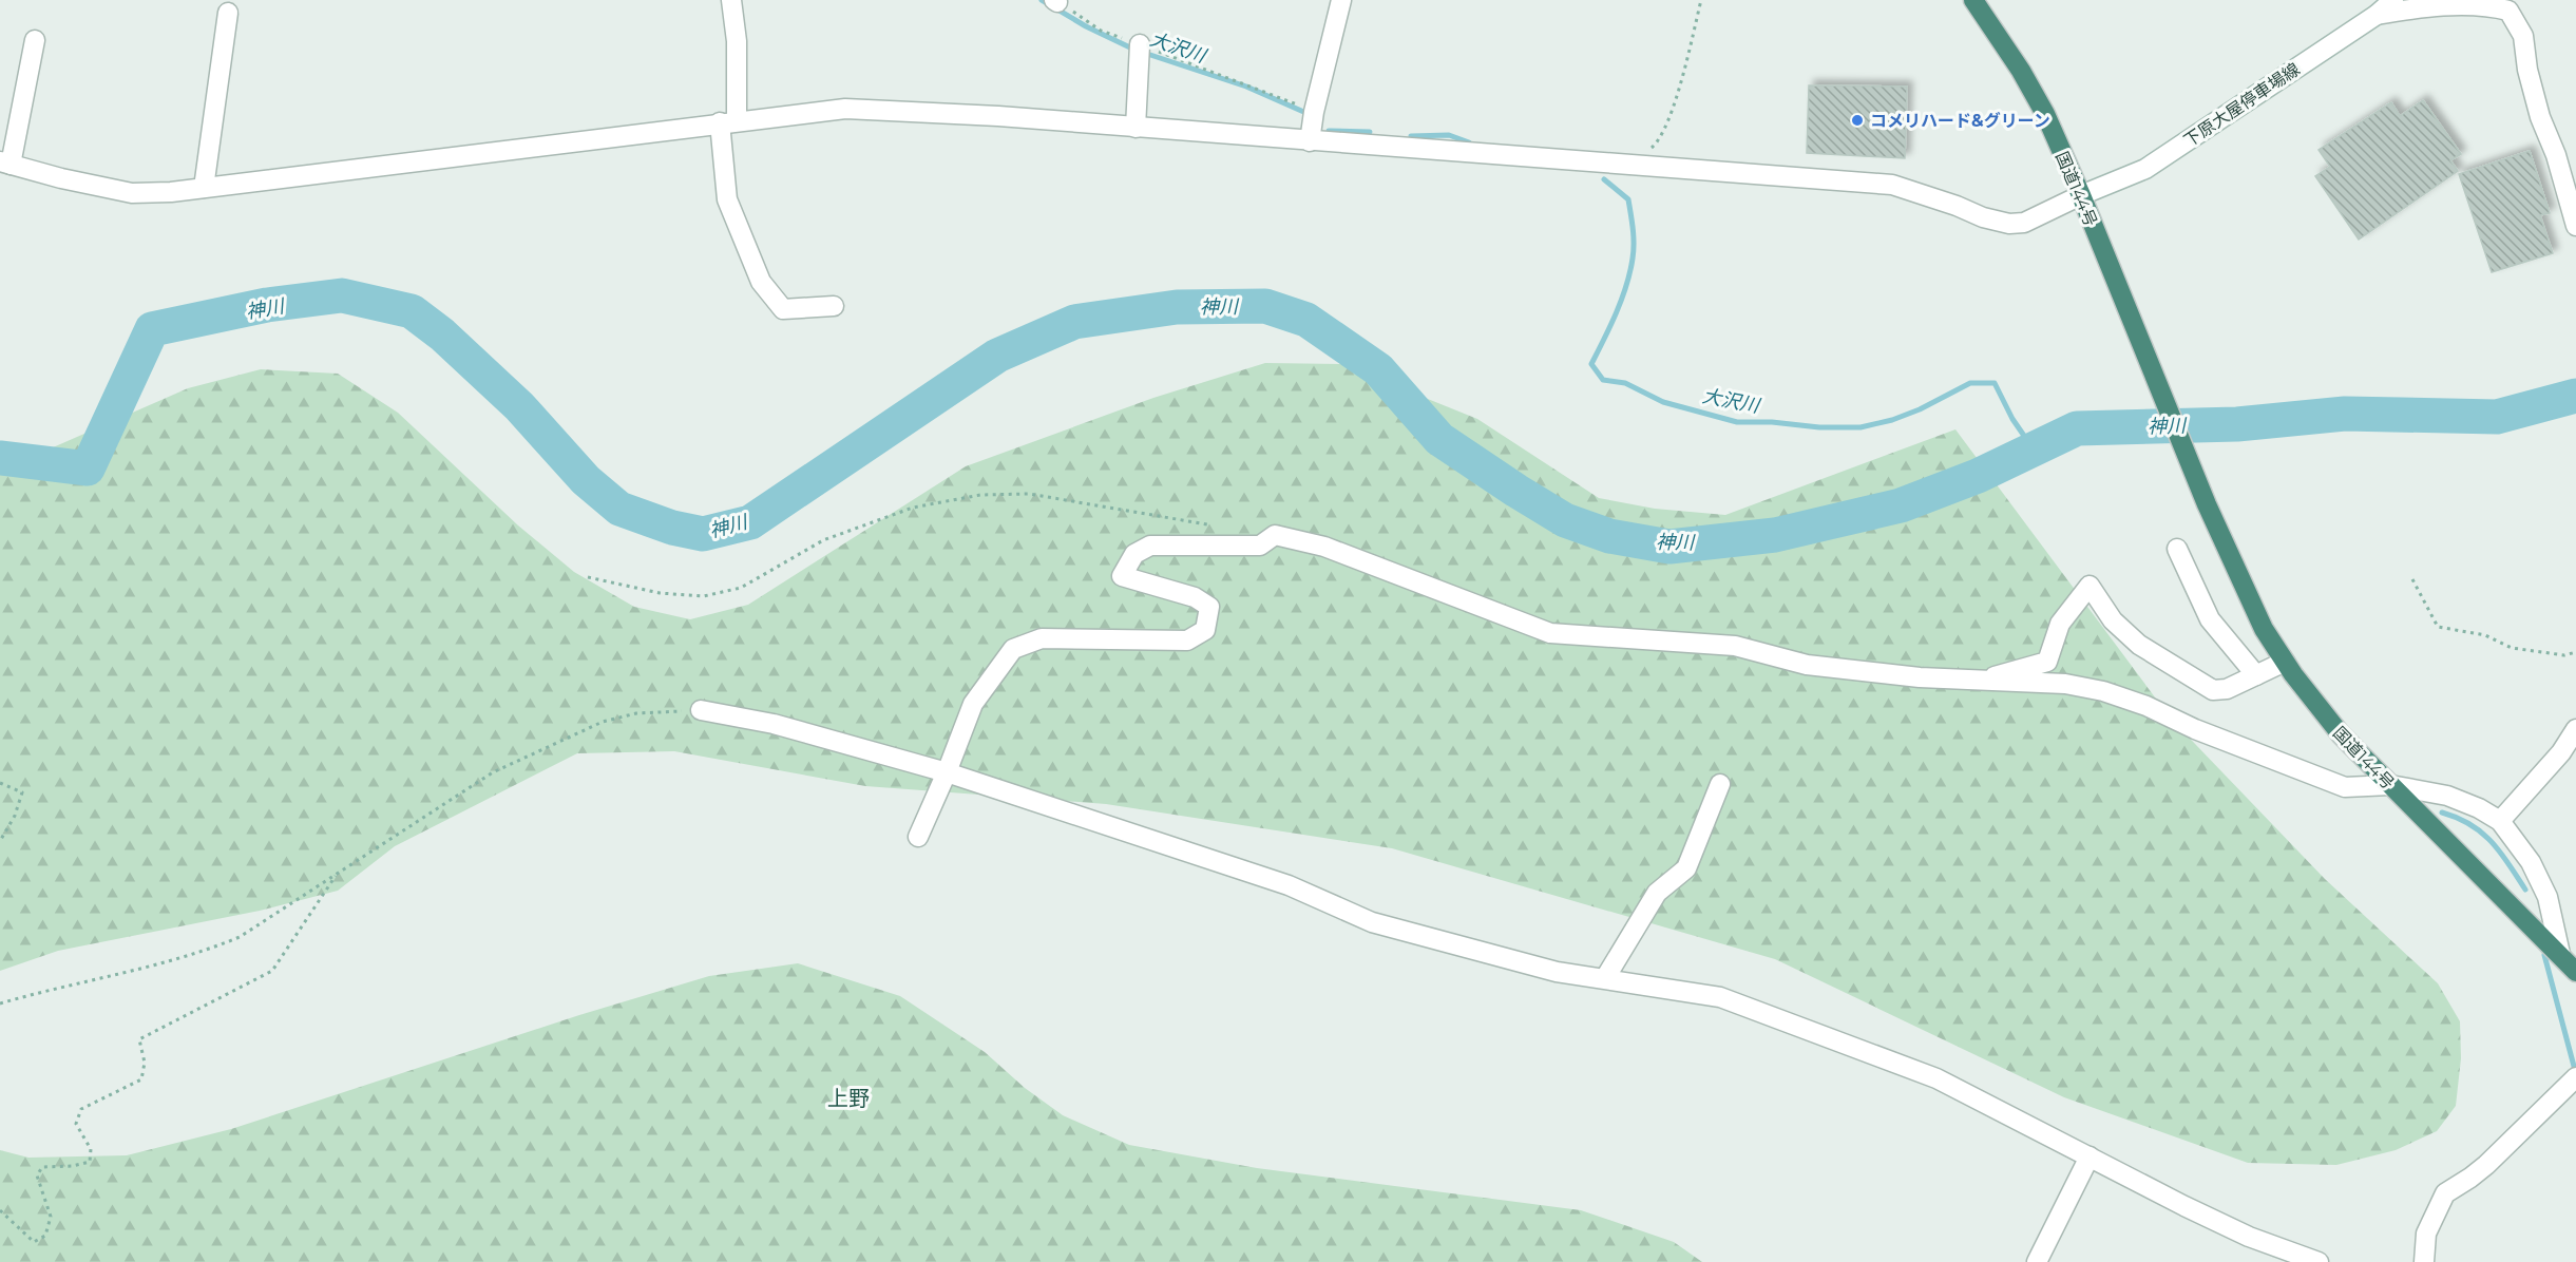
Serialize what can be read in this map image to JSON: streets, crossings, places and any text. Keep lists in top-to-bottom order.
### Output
{
  "streets": {
    "highway": ["国道144号"],
    "street": ["下原大屋停車場線"]
  },
  "crossings": [
    ["下原大屋停車場線", "国道144号"]
  ],
  "districts": ["上野"],
  "water": ["大沢川", "神川"],
  "places": ["コメリハード&グリーン"]
}
